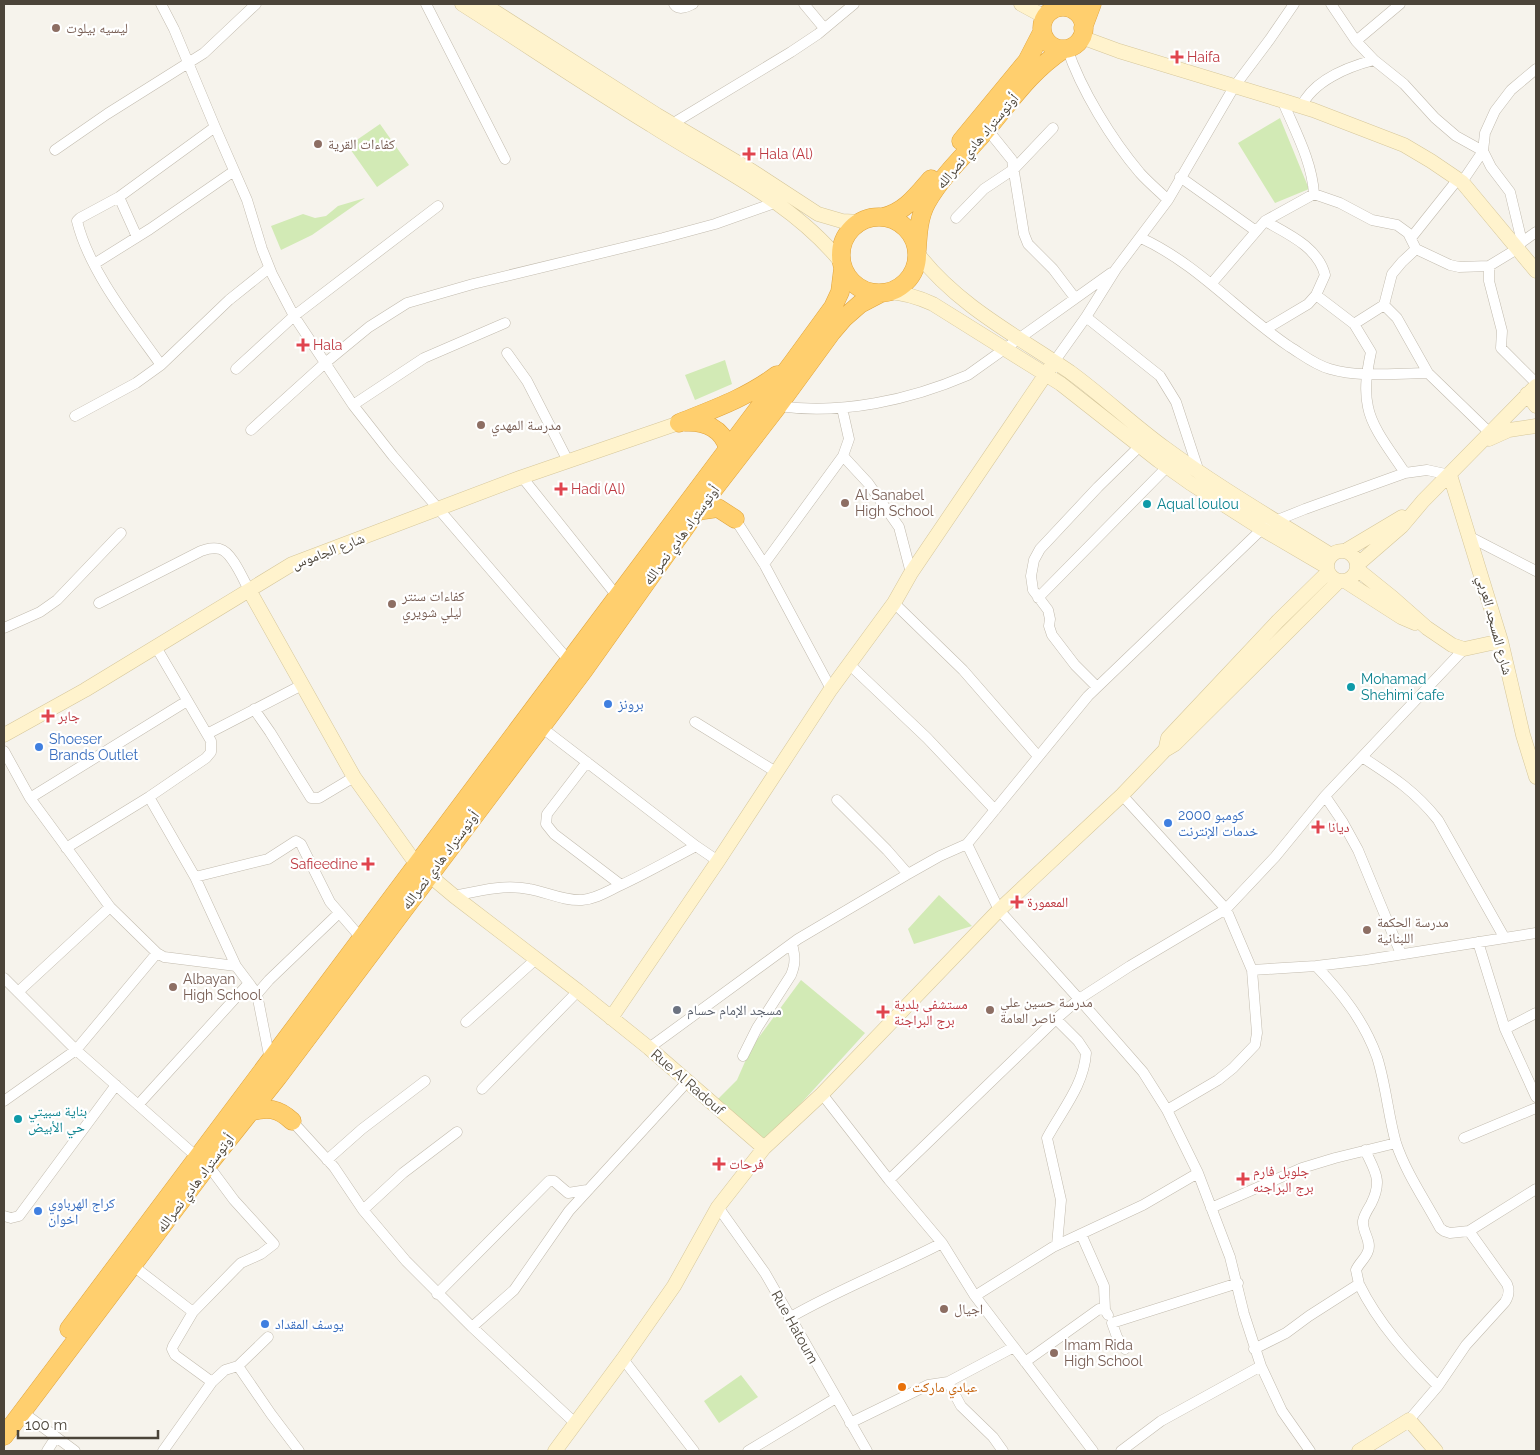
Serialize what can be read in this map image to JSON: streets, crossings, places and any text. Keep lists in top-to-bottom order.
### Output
{
  "streets": {
    "highway": ["أوتوستراد هادي نصرالله"],
    "street": [
      "شارع الجاموس",
      "شارع المسجد العربي",
      "Rue Al Radouf",
      "Rue Hatoum"
    ]
  },
  "crossings": [
    ["أوتوستراد هادي نصرالله", "Rue Al Radouf"],
    ["شارع الجاموس", "Rue Al Radouf"]
  ],
  "places": {
    "other": [
      "ليسيه بيلوت",
      "كفاءات القرية",
      "مدرسة المهدي",
      "Al Sanabel High School",
      "Aqual loulou",
      "كفاءات سنتر ليلي شويري",
      "Mohamad Shehimi cafe",
      "برونز",
      "Shoeser Brands Outlet",
      "كومبو 2000 خدمات الإنترنت",
      "مدرسة الحكمة اللبنانية",
      "Albayan High School",
      "مسجد الإمام حسام",
      "مدرسة حسين علي ناصر العامة",
      "بناية سبيتي حي الأبيض",
      "كراج الهرباوي اخوان",
      "اجيال",
      "يوسف المقداد",
      "Imam Rida High School",
      "عبادي ماركت"
    ],
    "health": [
      "Haifa",
      "Hala (Al)",
      "Hala",
      "Hadi (Al)",
      "جابر",
      "ديانا",
      "Safieedine",
      "المعمورة",
      "مستشفی بلدیة برج البراجنة",
      "فرحات",
      "جلوبل فارم برج البراجنه"
    ]
  },
  "scale_bar": "100 m"
}
